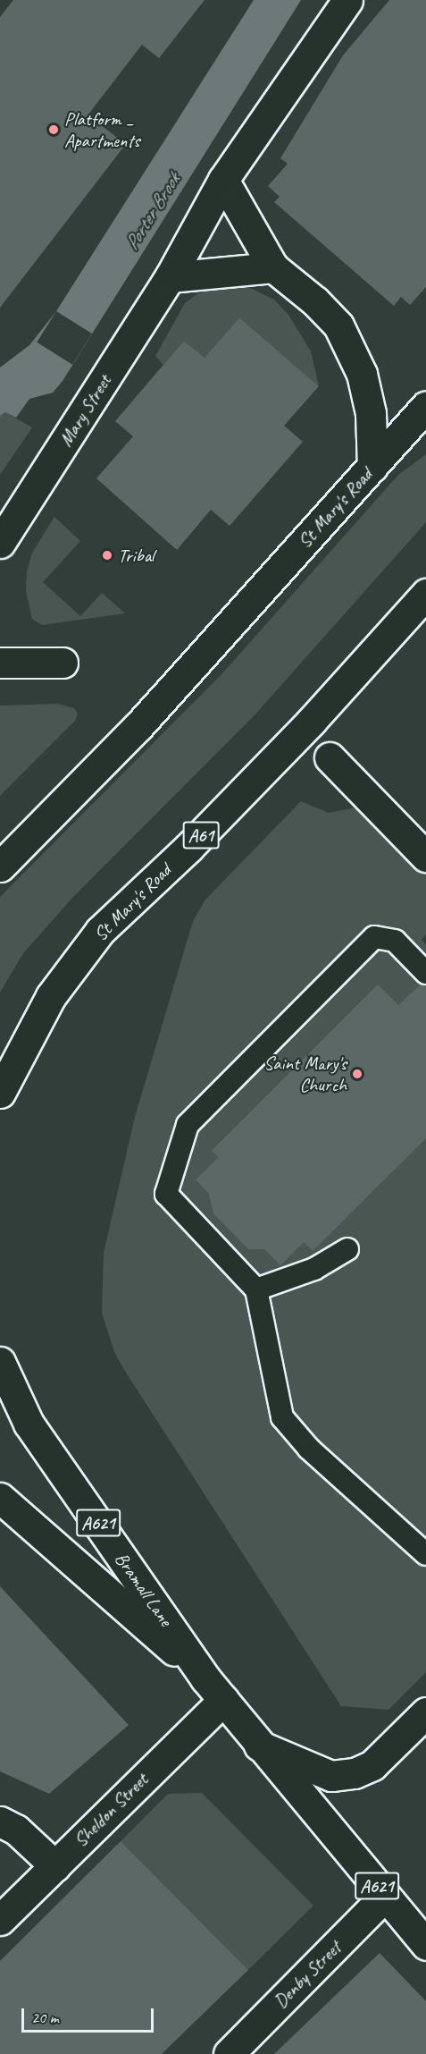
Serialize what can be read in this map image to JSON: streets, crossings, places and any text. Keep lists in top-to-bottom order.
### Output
{
  "streets": {
    "main road": [
      "Mary Street",
      "St Mary's Road",
      "A61",
      "A621",
      "Bramall Lane",
      "Sheldon Street",
      "Denby Street"
    ]
  },
  "crossings": [
    ["Bramall Lane", "Sheldon Street"],
    ["Bramall Lane", "Denby Street"]
  ],
  "water": ["Porter Brook"],
  "places": ["Platform _ Apartments", "Tribal", "Saint Mary's Church"],
  "scale_bar": "20 m"
}
